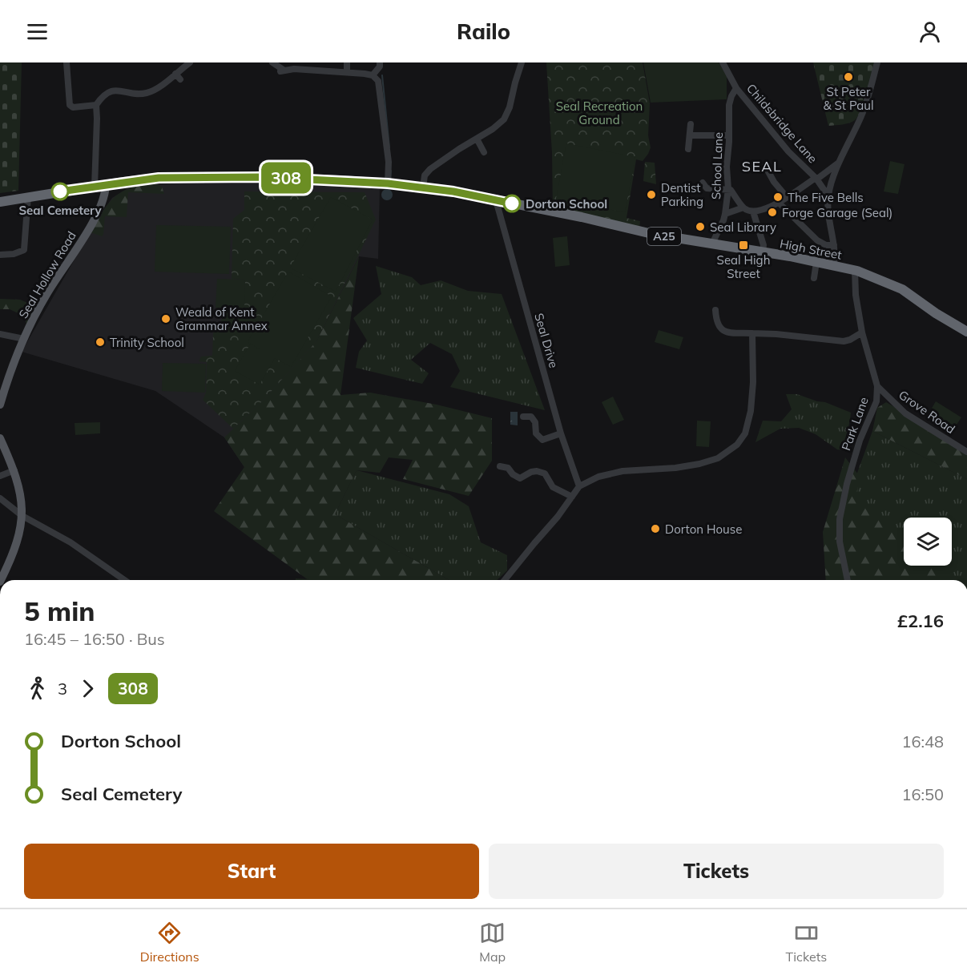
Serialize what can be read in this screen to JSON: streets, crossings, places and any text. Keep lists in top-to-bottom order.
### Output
{
  "streets": {
    "highway": ["A25", "High Street"],
    "main road": ["Seal Hollow Road"],
    "street": [
      "Childsbridge Lane",
      "School Lane",
      "Seal Drive",
      "Grove Road",
      "Park Lane"
    ]
  },
  "crossings": [
    ["Childsbridge Lane", "School Lane"],
    ["School Lane", "High Street"],
    ["A25", "High Street"],
    ["A25", "Seal Hollow Road"],
    ["A25", "Park Lane"],
    ["High Street", "Seal Drive"],
    ["High Street", "Park Lane"],
    ["Grove Road", "Park Lane"]
  ],
  "districts": ["SEAL"],
  "parks": ["Seal Recreation Ground"],
  "places": {
    "other": [
      "St Peter & St Paul",
      "Seal Cemetery",
      "Dentist Parking",
      "The Five Bells",
      "Dorton School",
      "Forge Garage (Seal)",
      "Seal Library",
      "Weald of Kent Grammar Annex",
      "Trinity School",
      "Dorton House"
    ],
    "transit": ["Seal High Street"]
  },
  "lines": ["bus line 308"],
  "page": {
    "header": "Railo",
    "on_map": "308",
    "heading": ["5 min", "16:45 – 16:50 · Bus", "£2.16"],
    "legs": ["3", "308"],
    "list": [
      {
        "name": "Dorton School",
        "value": "16:48"
      },
      {
        "name": "Seal Cemetery",
        "value": "16:50"
      }
    ],
    "buttons": ["Start", "Tickets"],
    "tabs": ["Directions", "Map", "Tickets"]
  }
}
